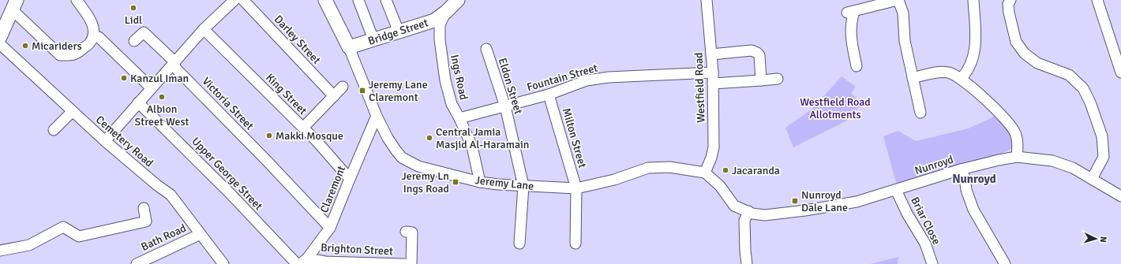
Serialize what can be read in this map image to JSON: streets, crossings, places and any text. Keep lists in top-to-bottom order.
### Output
{
  "streets": {
    "main road": ["Bridge Street", "Jeremy Lane"],
    "street": [
      "Darley Street",
      "Ings Road",
      "Fountain Street",
      "Eldon Street",
      "Westfield Road",
      "King Street",
      "Victoria Street",
      "Milton Street",
      "Cemetery Road",
      "Nunroyd",
      "Upper George Street",
      "Claremont",
      "Briar Close",
      "Bath Road",
      "Brighton Street"
    ]
  },
  "crossings": [
    ["Bridge Street", "Ings Road"],
    ["Bridge Street", "Jeremy Lane"],
    ["Ings Road", "Fountain Street"],
    ["Ings Road", "Jeremy Lane"],
    ["Fountain Street", "Eldon Street"],
    ["Fountain Street", "Westfield Road"],
    ["Fountain Street", "Milton Street"],
    ["Eldon Street", "Jeremy Lane"],
    ["Westfield Road", "Jeremy Lane"],
    ["King Street", "Claremont"],
    ["Victoria Street", "Claremont"],
    ["Milton Street", "Jeremy Lane"],
    ["Cemetery Road", "Bath Road"],
    ["Nunroyd", "Briar Close"],
    ["Jeremy Lane", "Claremont"],
    ["Claremont", "Brighton Street"]
  ],
  "districts": ["Nunroyd"],
  "parks": ["Westfield Road Allotments"],
  "places": {
    "other": [
      "Lidl",
      "Micariders",
      "Kanzul Iman",
      "Albion Street West",
      "Makki Mosque",
      "Central Jamia Masjid Al-Haramain",
      "Jacaranda"
    ],
    "transit": ["Jeremy Lane Claremont", "Jeremy Ln Ings Road", "Nunroyd Dale Lane"]
  },
  "north": "right"
}
